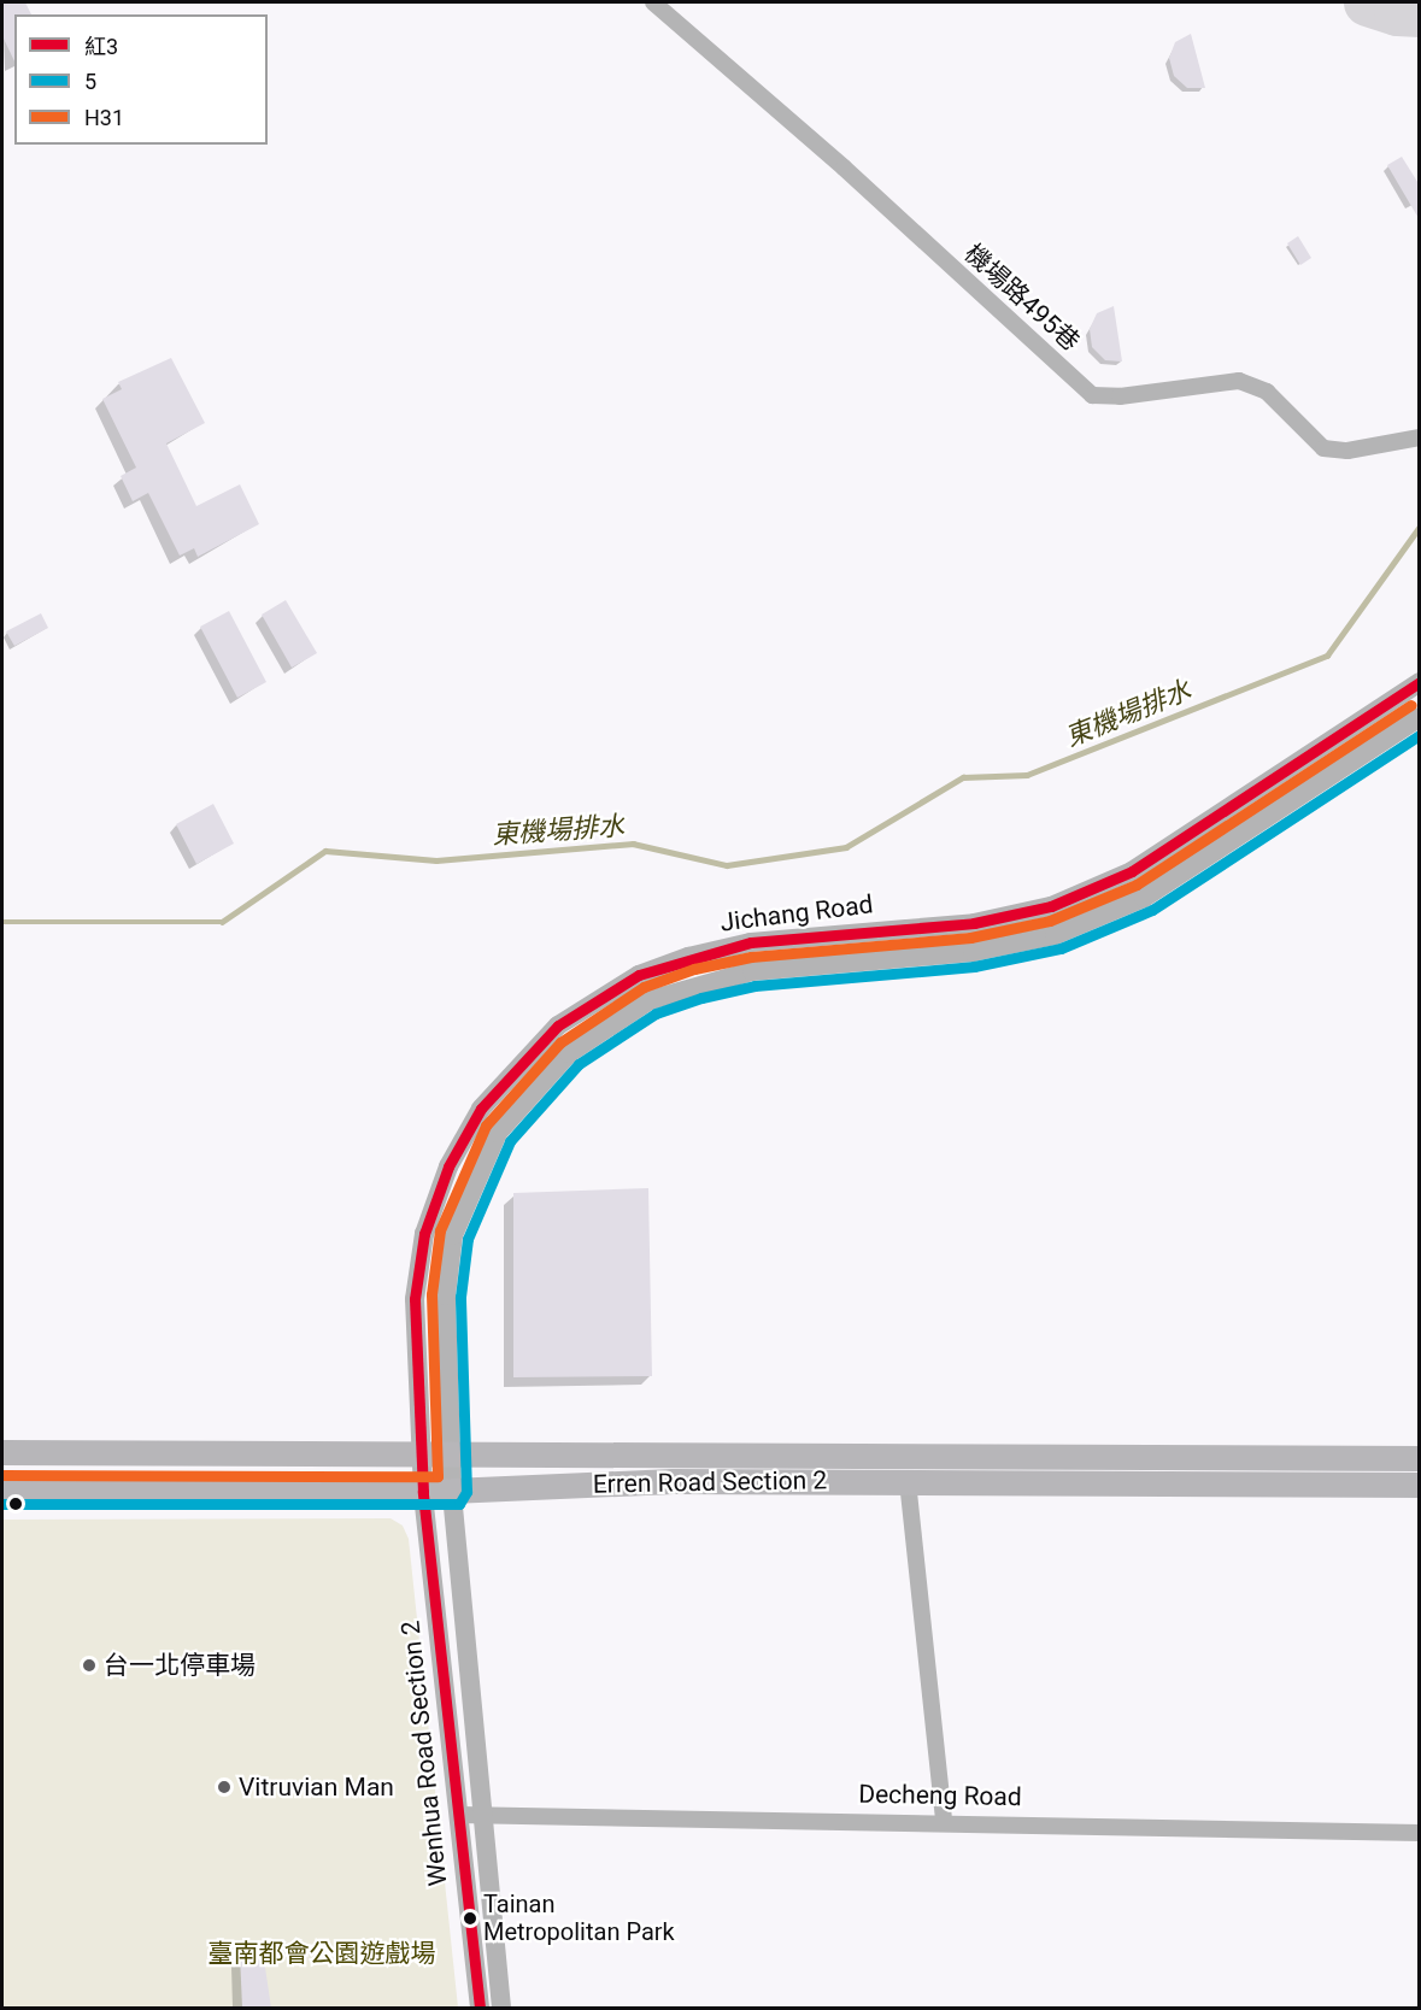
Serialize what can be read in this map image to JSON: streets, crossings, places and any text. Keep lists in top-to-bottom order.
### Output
{
  "streets": {
    "main road": ["Erren Road Section 2"],
    "street": [
      "機場路495巷",
      "Jichang Road",
      "Wenhua Road Section 2",
      "Decheng Road"
    ]
  },
  "crossings": [
    ["Jichang Road", "Erren Road Section 2"],
    ["Jichang Road", "Wenhua Road Section 2"],
    ["Erren Road Section 2", "Wenhua Road Section 2"],
    ["Wenhua Road Section 2", "Decheng Road"]
  ],
  "water": ["東機場排水"],
  "parks": ["臺南都會公園遊戲場"],
  "places": ["台一北停車場", "Vitruvian Man", "Tainan Metropolitan Park"],
  "lines": ["transit line 紅3", "transit line H31", "transit line 5"],
  "legend": ["紅3", "5", "H31"]
}
